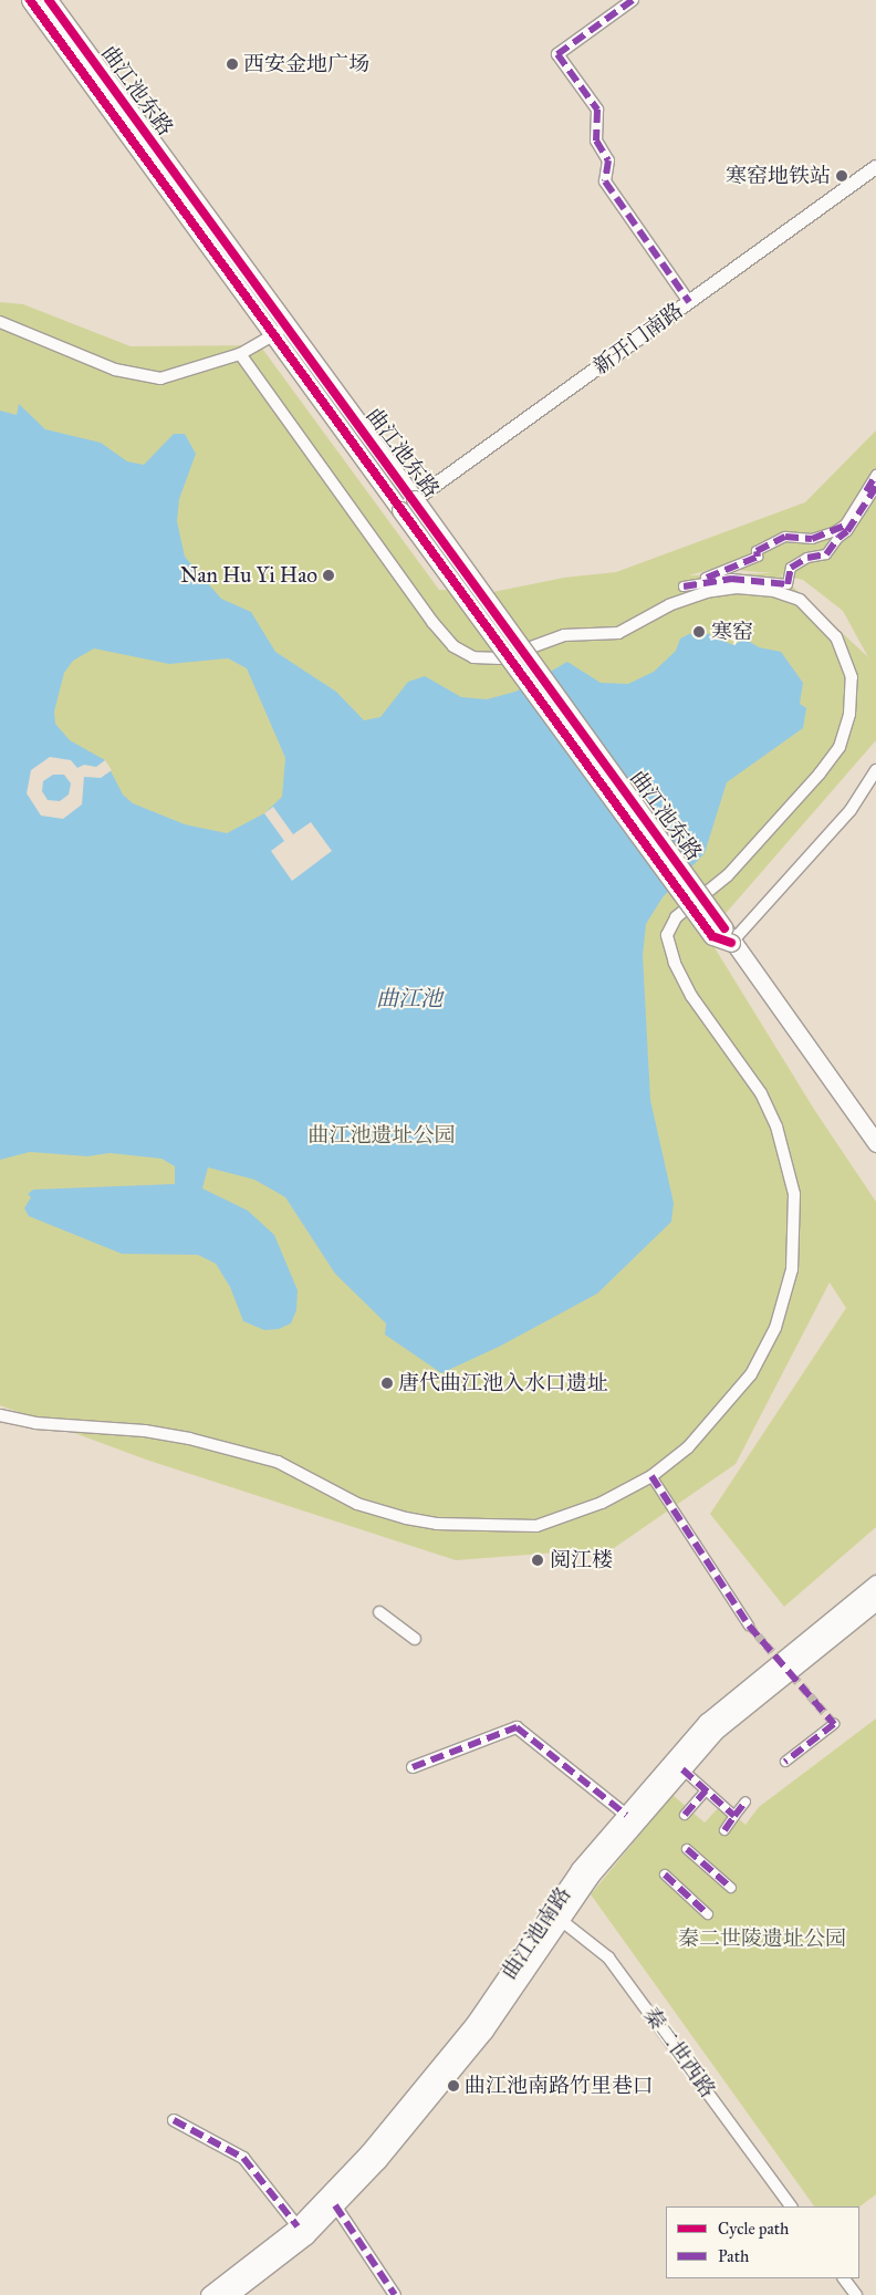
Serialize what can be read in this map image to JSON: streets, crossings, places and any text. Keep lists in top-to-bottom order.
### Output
{
  "streets": {
    "main road": ["曲江池东路", "曲江池南路"],
    "street": ["新开门南路", "秦二世西路"]
  },
  "crossings": [
    ["曲江池东路", "新开门南路"],
    ["曲江池南路", "秦二世西路"]
  ],
  "water": ["曲江池"],
  "parks": ["曲江池遗址公园", "秦二世陵遗址公园"],
  "places": [
    "西安金地广场",
    "寒窑地铁站",
    "Nan Hu Yi Hao",
    "寒窑",
    "唐代曲江池入水口遗址",
    "阅江楼",
    "曲江池南路竹里巷口"
  ],
  "legend": ["Cycle path", "Path"]
}
